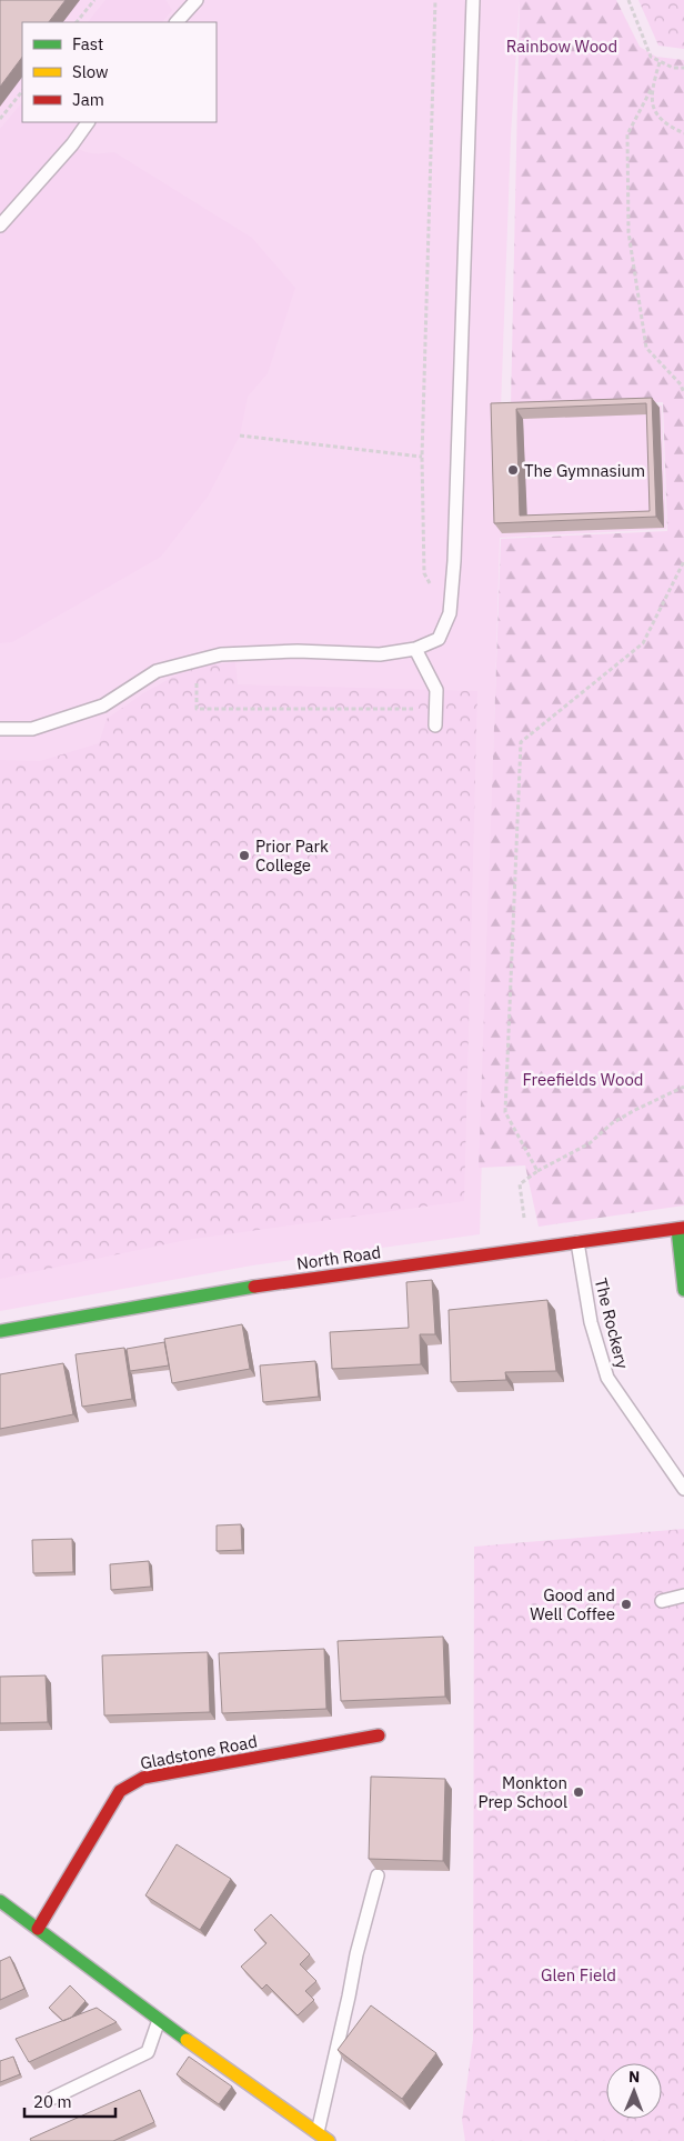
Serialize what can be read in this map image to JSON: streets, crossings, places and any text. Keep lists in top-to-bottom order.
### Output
{
  "streets": {
    "street": ["North Road", "Gladstone Road"],
    "lane": ["The Rockery"]
  },
  "crossings": [
    ["North Road", "The Rockery"]
  ],
  "parks": ["Rainbow Wood", "Freefields Wood", "Glen Field"],
  "places": [
    "The Gymnasium",
    "Prior Park College",
    "Good and Well Coffee",
    "Monkton Prep School"
  ],
  "legend": ["Fast", "Slow", "Jam"],
  "scale_bar": "20 m",
  "north": "top"
}
